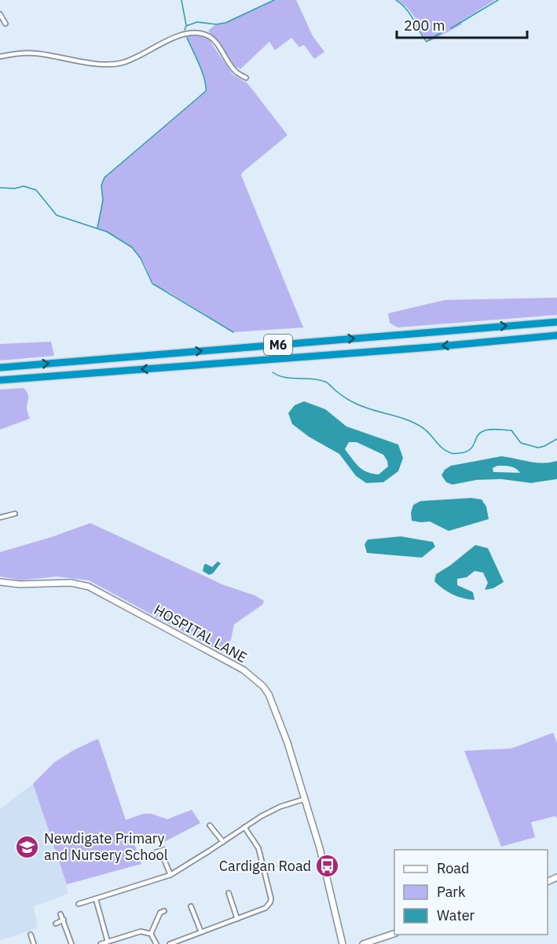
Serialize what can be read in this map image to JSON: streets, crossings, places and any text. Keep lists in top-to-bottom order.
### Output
{
  "streets": {
    "highway": ["M6"],
    "street": ["HOSPITAL LANE"]
  },
  "places": {
    "school or university": ["Newdigate Primary and Nursery School"],
    "bus stop": ["Cardigan Road"]
  },
  "legend": ["Road", "Park", "Water"],
  "scale_bar": "200 m"
}
